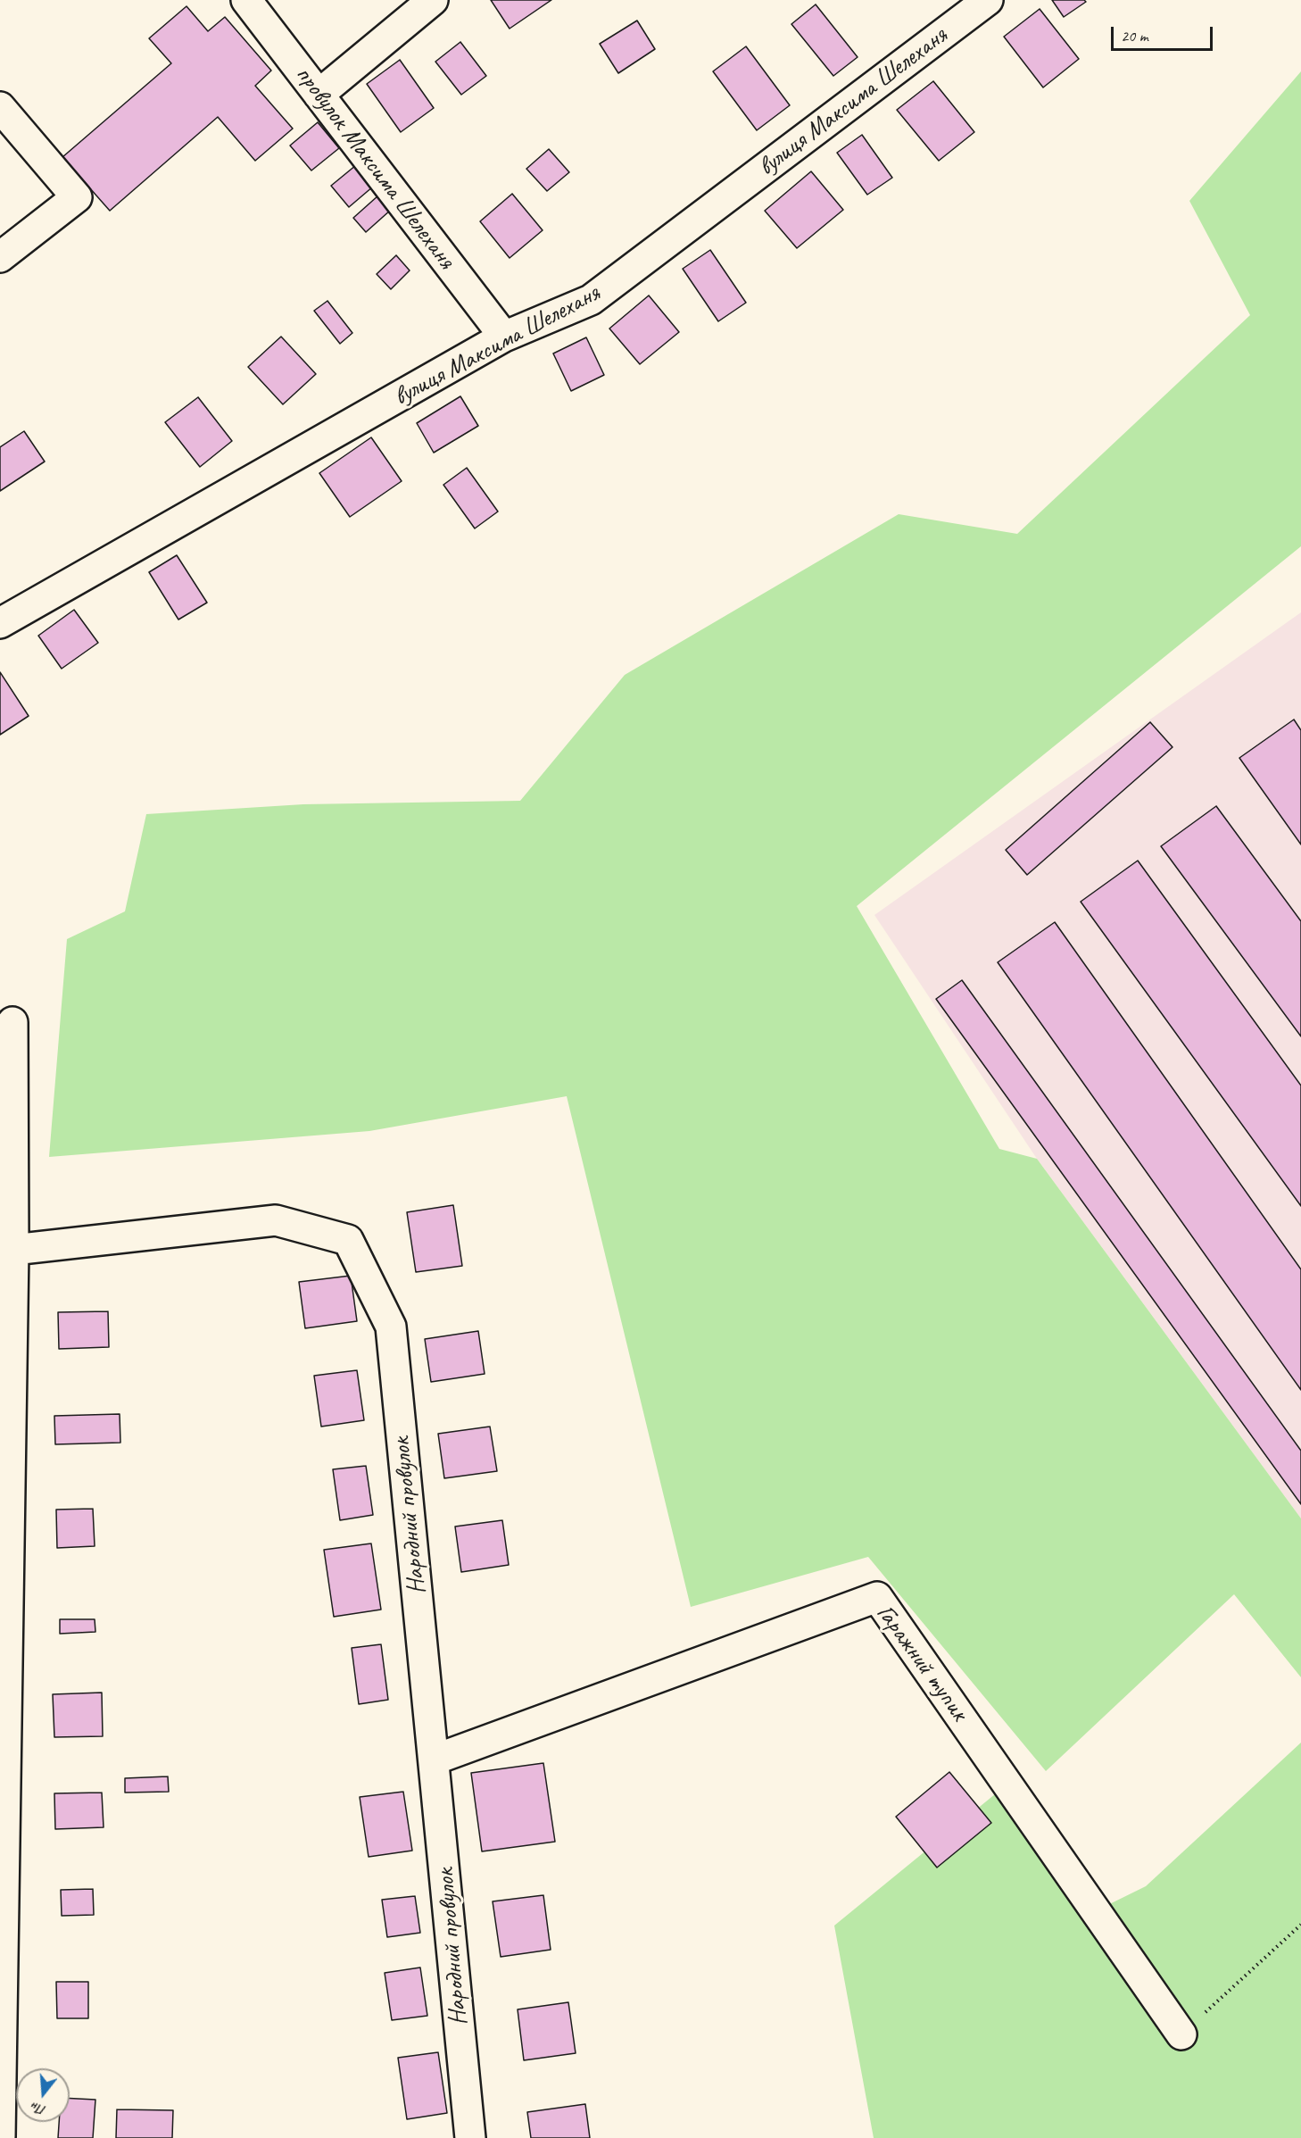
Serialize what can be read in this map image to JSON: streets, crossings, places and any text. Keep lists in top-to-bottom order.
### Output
{
  "streets": {
    "street": [
      "вулиця Максима Шелеханя",
      "провулок Максима Шелеханя",
      "Народний провулок",
      "Гаражний тупик"
    ]
  },
  "crossings": [
    ["вулиця Максима Шелеханя", "провулок Максима Шелеханя"],
    ["Народний провулок", "Гаражний тупик"]
  ],
  "scale_bar": "20 m",
  "north": "bottom"
}
